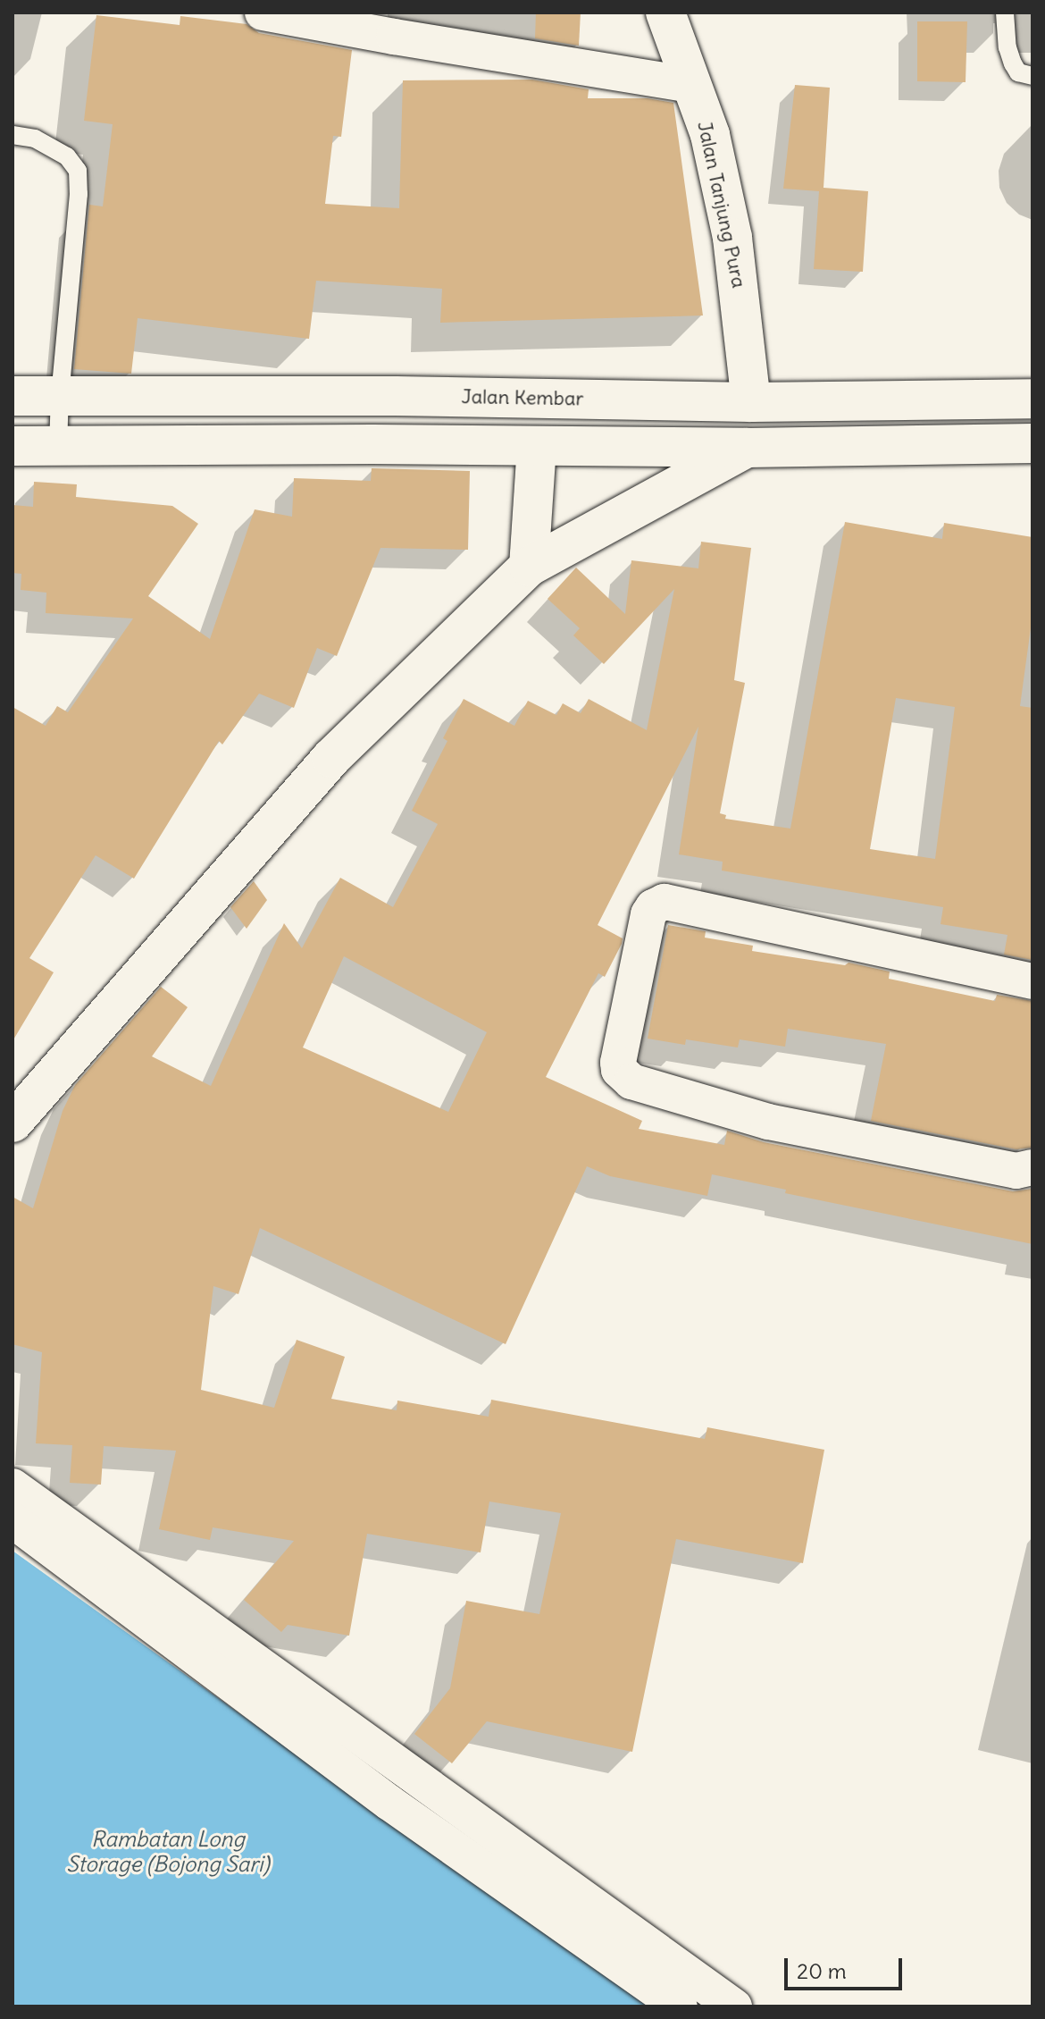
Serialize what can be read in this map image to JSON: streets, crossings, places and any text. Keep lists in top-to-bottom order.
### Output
{
  "streets": {
    "main road": ["Jalan Tanjung Pura", "Jalan Kembar"]
  },
  "crossings": [
    ["Jalan Tanjung Pura", "Jalan Kembar"]
  ],
  "water": ["Rambatan Long Storage (Bojong Sari)"],
  "scale_bar": "20 m"
}
